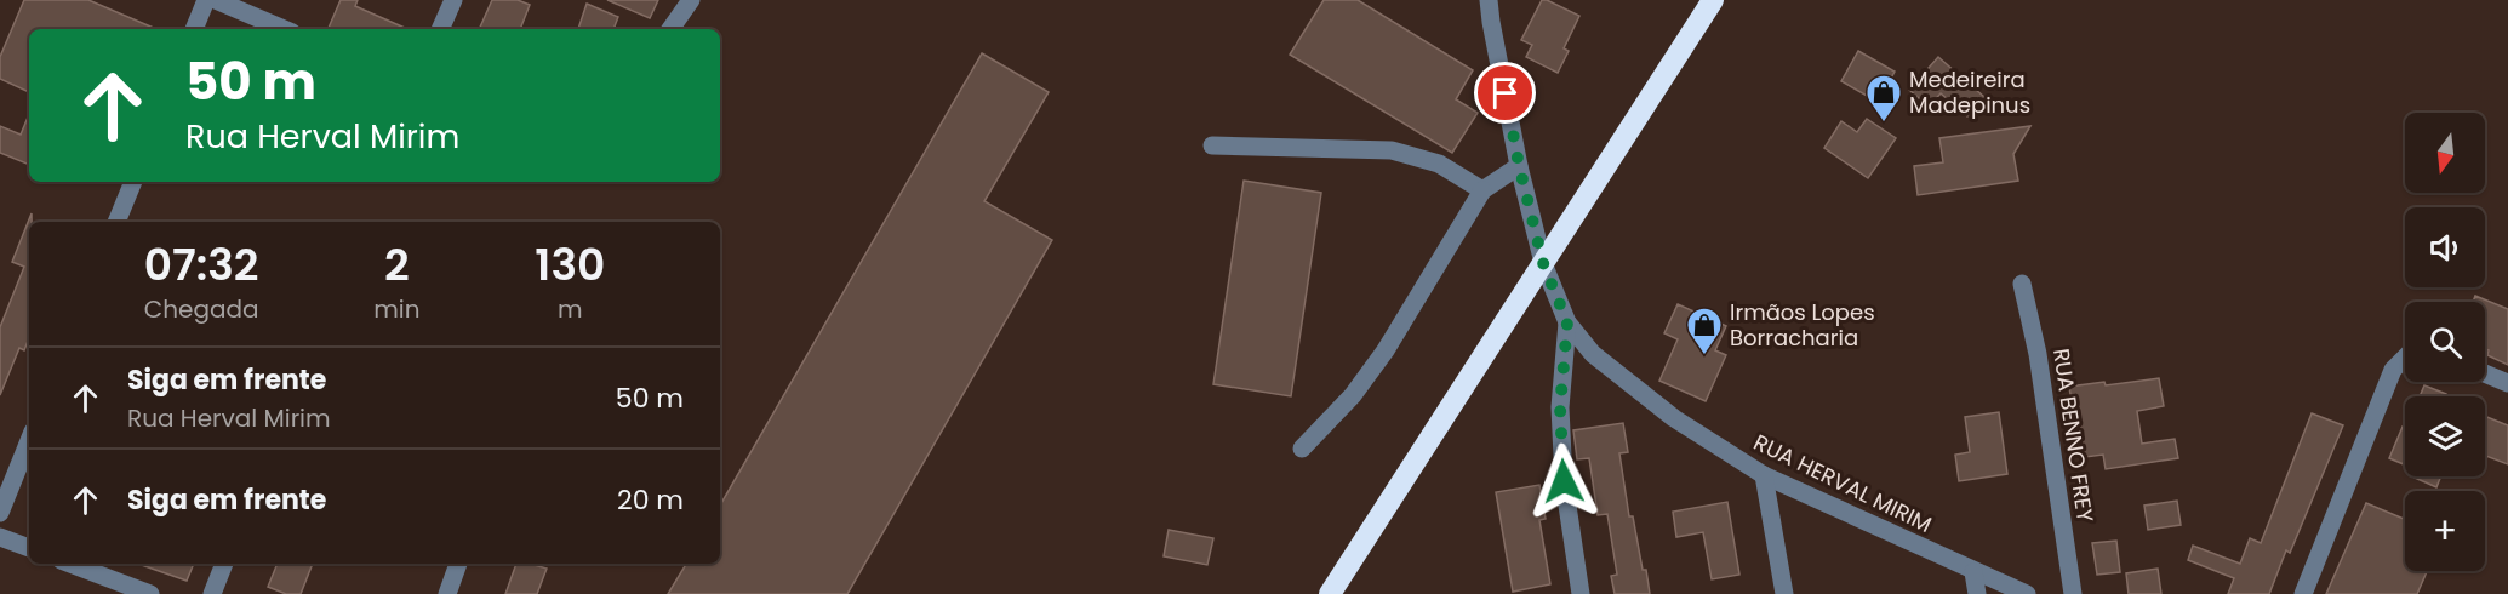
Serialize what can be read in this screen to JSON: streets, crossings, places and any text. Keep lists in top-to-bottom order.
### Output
{
  "streets": {
    "street": ["RUA BENNO FREY", "RUA HERVAL MIRIM"]
  },
  "places": {
    "shop": ["Medeireira Madepinus", "Irmãos Lopes Borracharia"]
  },
  "north": "bottom",
  "page": {
    "turn": ["50 m", "Rua Herval Mirim"],
    "map_buttons": "+",
    "eta": [
      "07:32",
      "Chegada",
      "2",
      "min",
      "130",
      "m"
    ],
    "list": [
      {
        "name": "Siga em frente",
        "note": "Rua Herval Mirim",
        "value": "50 m"
      },
      {
        "name": "Siga em frente",
        "value": "20 m"
      }
    ]
  }
}
